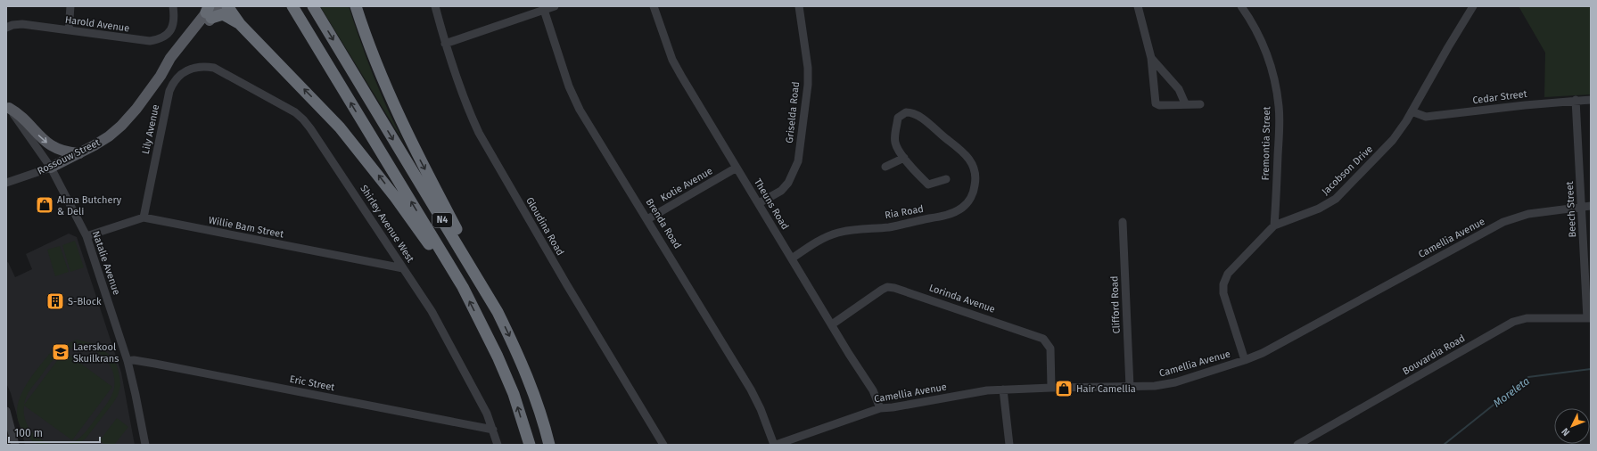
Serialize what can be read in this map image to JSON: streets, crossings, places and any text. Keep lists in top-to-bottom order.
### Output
{
  "streets": {
    "highway": ["N4"],
    "main road": ["Rossouw Street"],
    "street": [
      "Harold Avenue",
      "Cedar Street",
      "Griselda Road",
      "Lily Avenue",
      "Fremontia Street",
      "Jacobson Drive",
      "Kotie Avenue",
      "Theuns Road",
      "Beech Street",
      "Ria Road",
      "Shirley Avenue West",
      "Brenda Road",
      "Gloudina Road",
      "Willie Bam Street",
      "Camellia Avenue",
      "Natalie Avenue",
      "Lorinda Avenue",
      "Clifford Road",
      "Bouvardia Road",
      "Eric Street"
    ]
  },
  "crossings": [
    ["Cedar Street", "Jacobson Drive"],
    ["Cedar Street", "Beech Street"],
    ["Griselda Road", "Theuns Road"],
    ["Lily Avenue", "Shirley Avenue West"],
    ["Lily Avenue", "Willie Bam Street"],
    ["Fremontia Street", "Jacobson Drive"],
    ["Rossouw Street", "Natalie Avenue"],
    ["Jacobson Drive", "Camellia Avenue"],
    ["Kotie Avenue", "Theuns Road"],
    ["Kotie Avenue", "Brenda Road"],
    ["Theuns Road", "Ria Road"],
    ["Theuns Road", "Camellia Avenue"],
    ["Theuns Road", "Lorinda Avenue"],
    ["Beech Street", "Camellia Avenue"],
    ["Beech Street", "Bouvardia Road"],
    ["Shirley Avenue West", "Willie Bam Street"],
    ["Shirley Avenue West", "Eric Street"],
    ["Brenda Road", "Camellia Avenue"],
    ["Willie Bam Street", "Natalie Avenue"],
    ["Camellia Avenue", "Lorinda Avenue"],
    ["Camellia Avenue", "Clifford Road"],
    ["Natalie Avenue", "Eric Street"]
  ],
  "water": ["Moreleta"],
  "places": {
    "shop": ["Alma Butchery & Deli", "Hair Camellia"],
    "building": ["S-Block"],
    "school or university": ["Laerskool Skuilkrans"]
  },
  "scale_bar": "100 m",
  "north": "bottom left"
}
